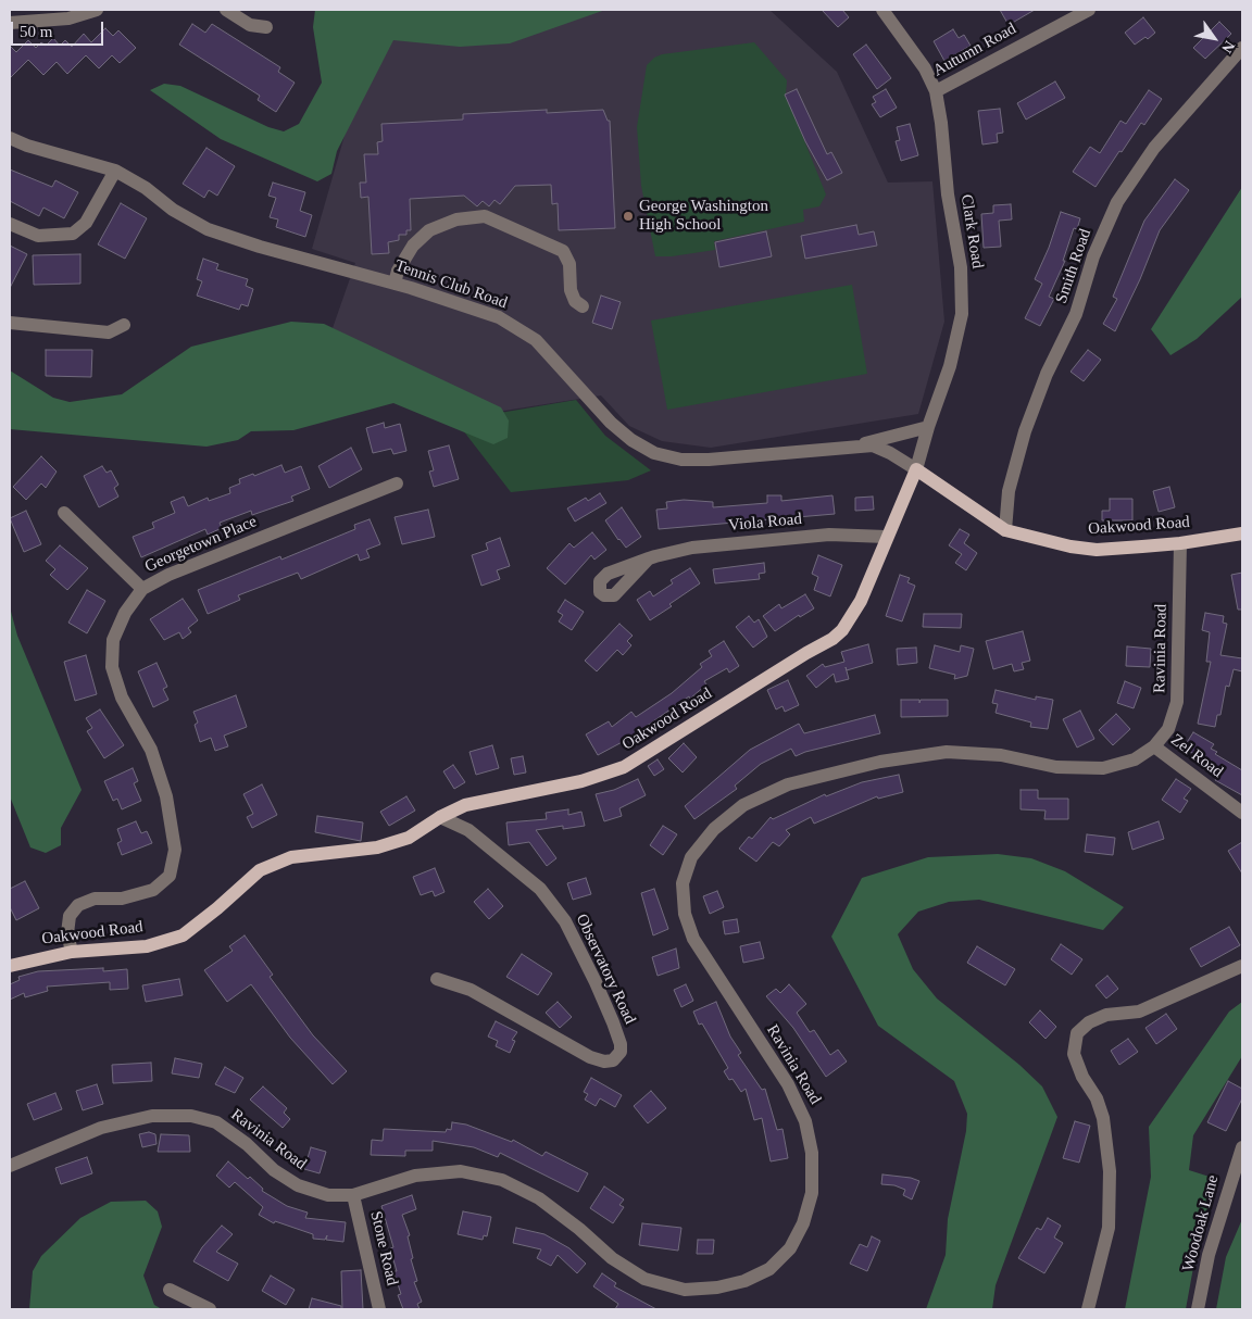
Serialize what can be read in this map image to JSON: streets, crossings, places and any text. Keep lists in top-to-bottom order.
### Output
{
  "streets": {
    "main road": ["Oakwood Road"],
    "street": [
      "Autumn Road",
      "Clark Road",
      "Smith Road",
      "Tennis Club Road",
      "Viola Road",
      "Georgetown Place",
      "Ravinia Road",
      "Zel Road",
      "Observatory Road",
      "Woodoak Lane",
      "Stone Road"
    ]
  },
  "crossings": [
    ["Autumn Road", "Clark Road"],
    ["Clark Road", "Tennis Club Road"],
    ["Clark Road", "Oakwood Road"],
    ["Smith Road", "Oakwood Road"],
    ["Tennis Club Road", "Oakwood Road"],
    ["Viola Road", "Oakwood Road"],
    ["Oakwood Road", "Georgetown Place"],
    ["Oakwood Road", "Ravinia Road"],
    ["Oakwood Road", "Observatory Road"],
    ["Ravinia Road", "Zel Road"],
    ["Ravinia Road", "Stone Road"]
  ],
  "places": ["George Washington High School"],
  "scale_bar": "50 m",
  "north": "bottom right"
}
